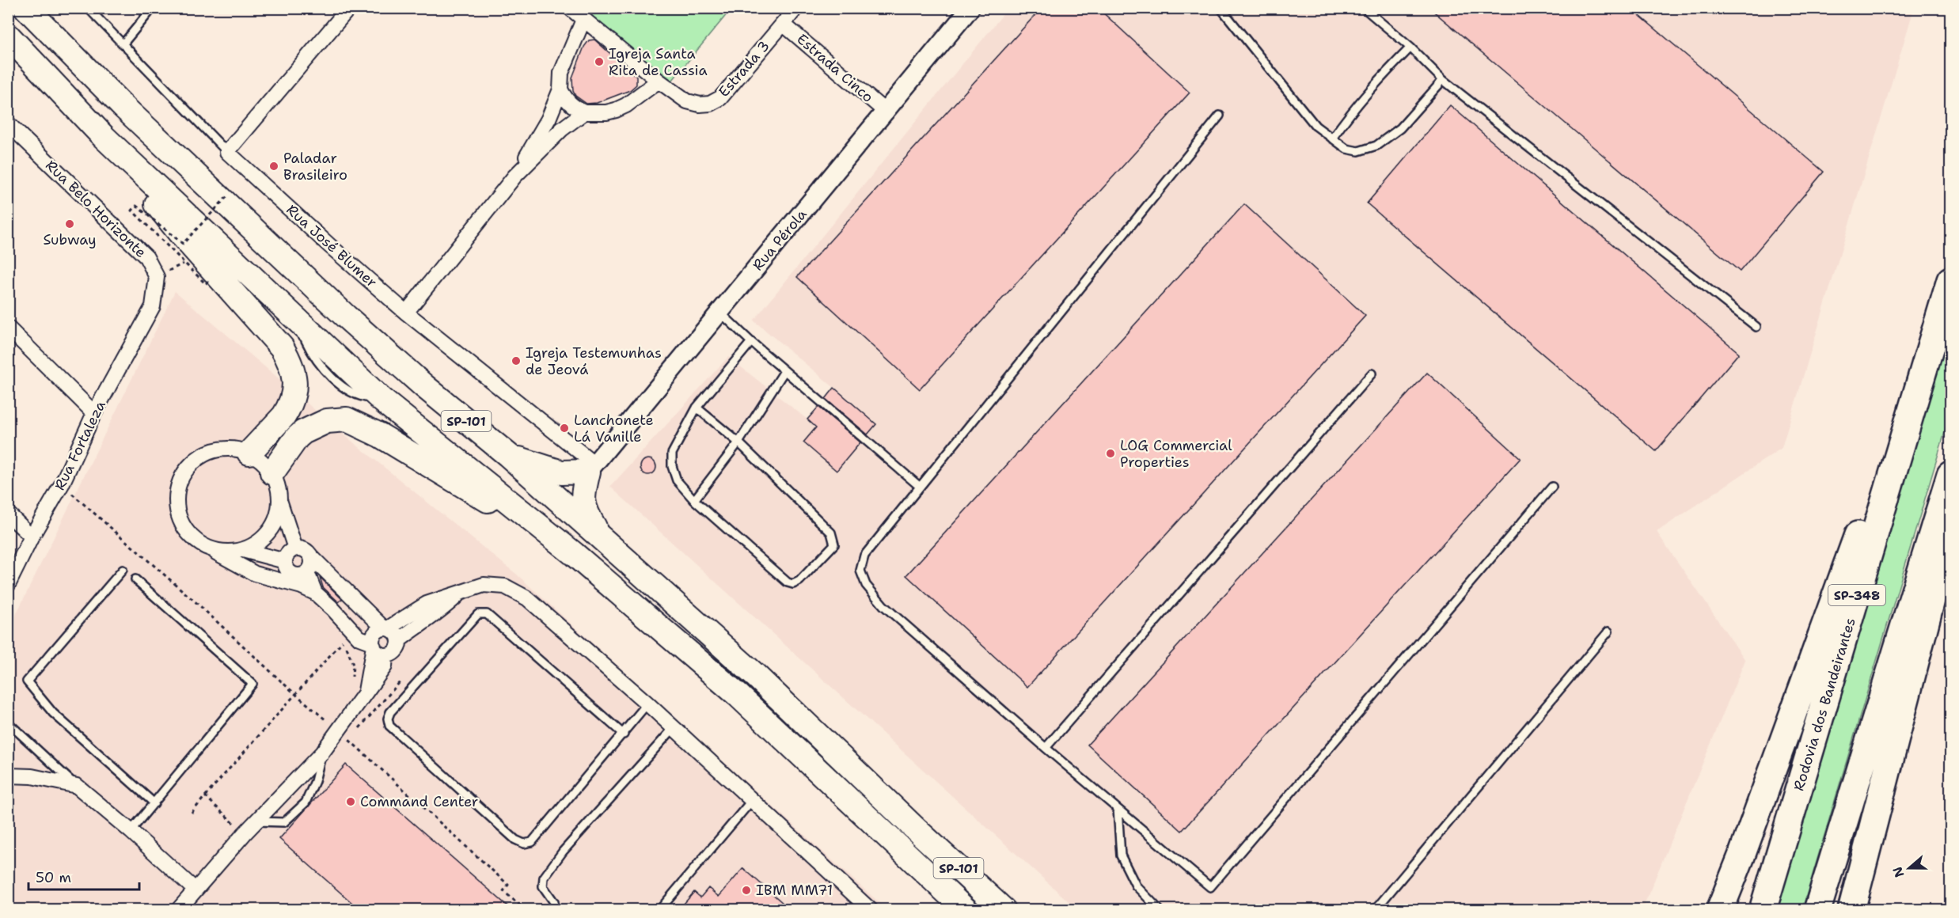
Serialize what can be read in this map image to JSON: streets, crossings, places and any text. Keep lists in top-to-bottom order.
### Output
{
  "streets": {
    "highway": ["SP-101", "SP-348", "Rodovia dos Bandeirantes"],
    "street": [
      "Estrada Cinco",
      "Estrada 3",
      "Rua Belo Horizonte",
      "Rua Pérola",
      "Rua José Blumer",
      "Rua Fortaleza"
    ]
  },
  "crossings": [
    ["Estrada Cinco", "Estrada 3"],
    ["Estrada Cinco", "Rua Pérola"],
    ["Rua Belo Horizonte", "Rua Fortaleza"],
    ["Rua Pérola", "Rua José Blumer"]
  ],
  "places": [
    "Igreja Santa Rita de Cassia",
    "Paladar Brasileiro",
    "Subway",
    "Igreja Testemunhas de Jeová",
    "Lanchonete Lá Vanille",
    "LOG Commercial Properties",
    "Command Center",
    "IBM MM71"
  ],
  "scale_bar": "50 m",
  "north": "left"
}
